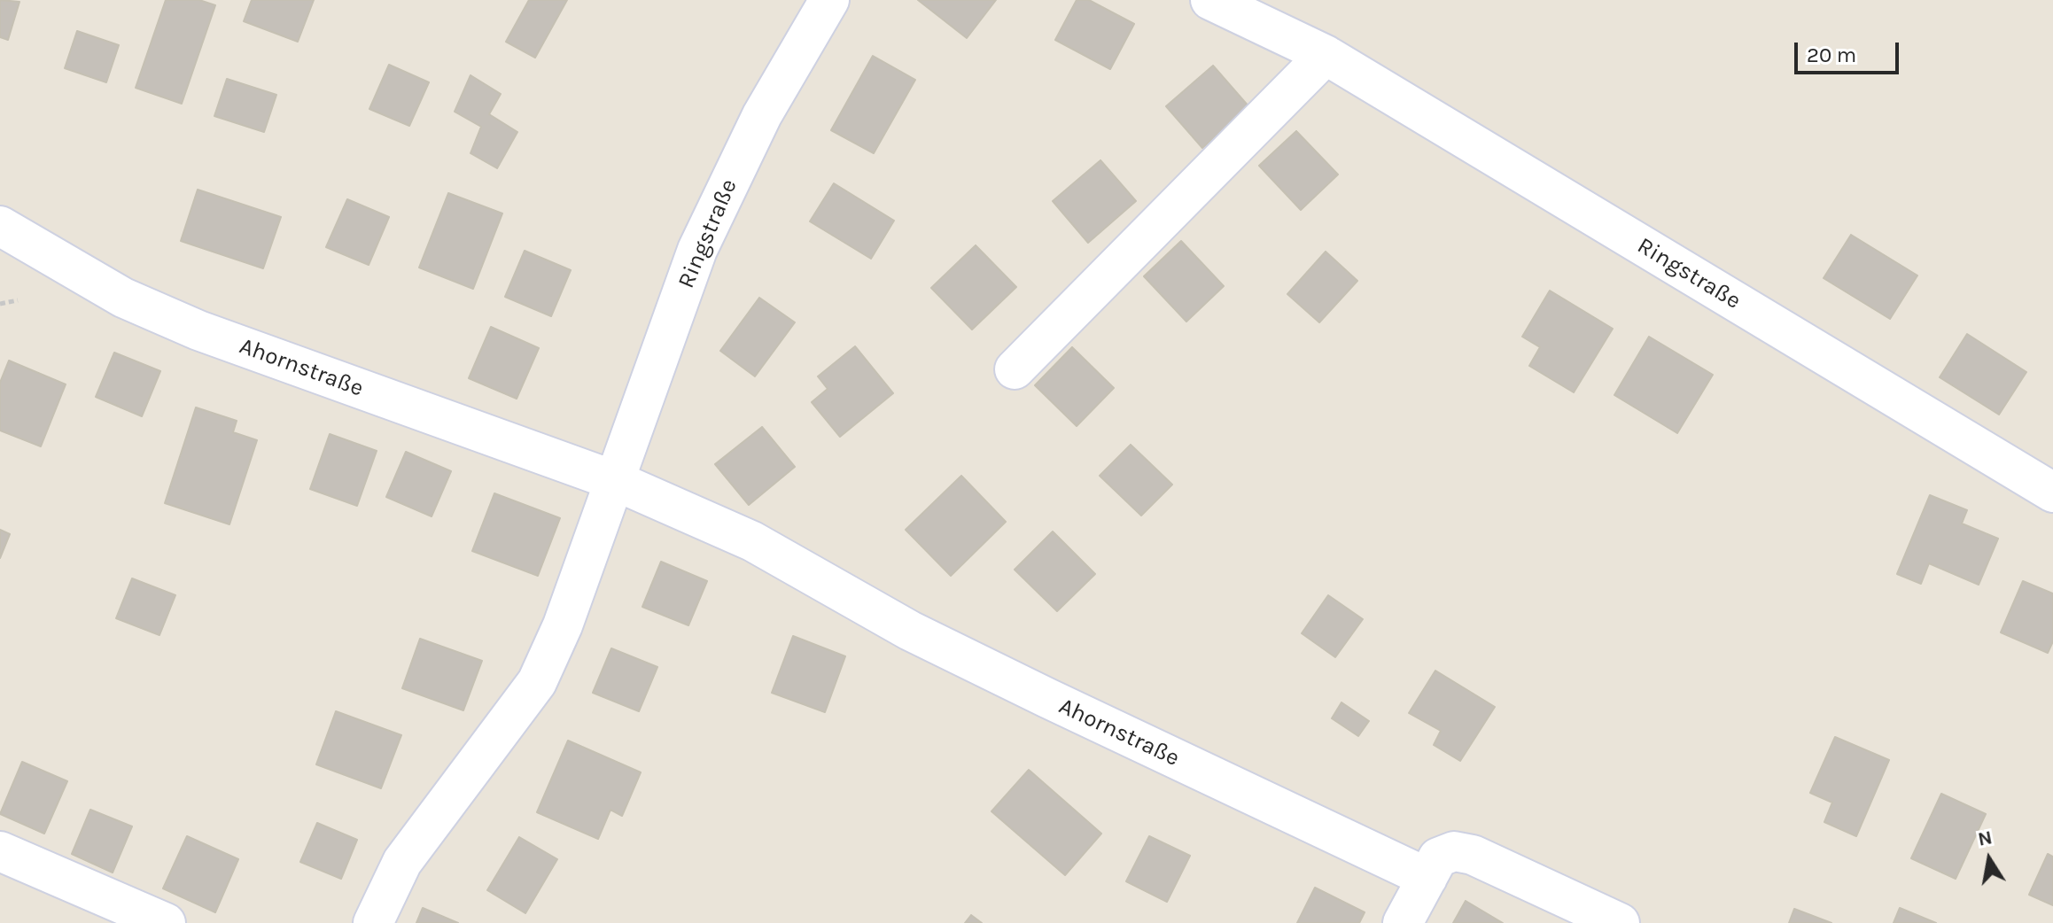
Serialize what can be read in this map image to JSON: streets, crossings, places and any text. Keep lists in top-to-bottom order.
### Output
{
  "streets": {
    "street": ["Ringstraße", "Ahornstraße"]
  },
  "crossings": [
    ["Ringstraße", "Ahornstraße"]
  ],
  "scale_bar": "20 m",
  "north": "top"
}
